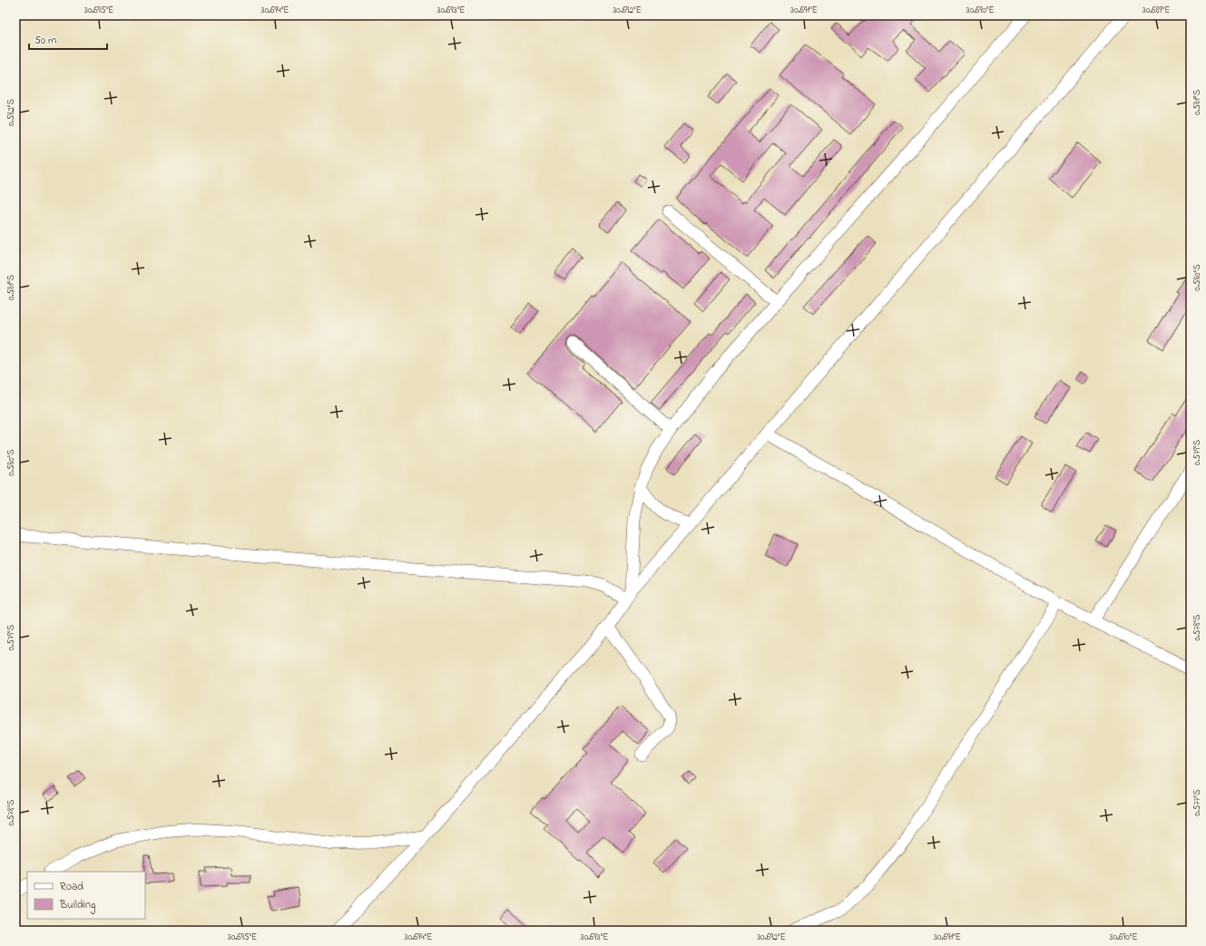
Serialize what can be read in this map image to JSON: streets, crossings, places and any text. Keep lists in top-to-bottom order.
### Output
{
  "legend": ["Road", "Building"],
  "scale_bar": "50 m",
  "coordinates": [
    "30.695°E",
    "30.694°E",
    "30.693°E",
    "30.692°E",
    "30.691°E",
    "30.690°E",
    "30.689°E",
    "0.581°S",
    "0.582°S",
    "0.580°S",
    "0.579°S",
    "0.578°S",
    "0.577°S"
  ]
}
